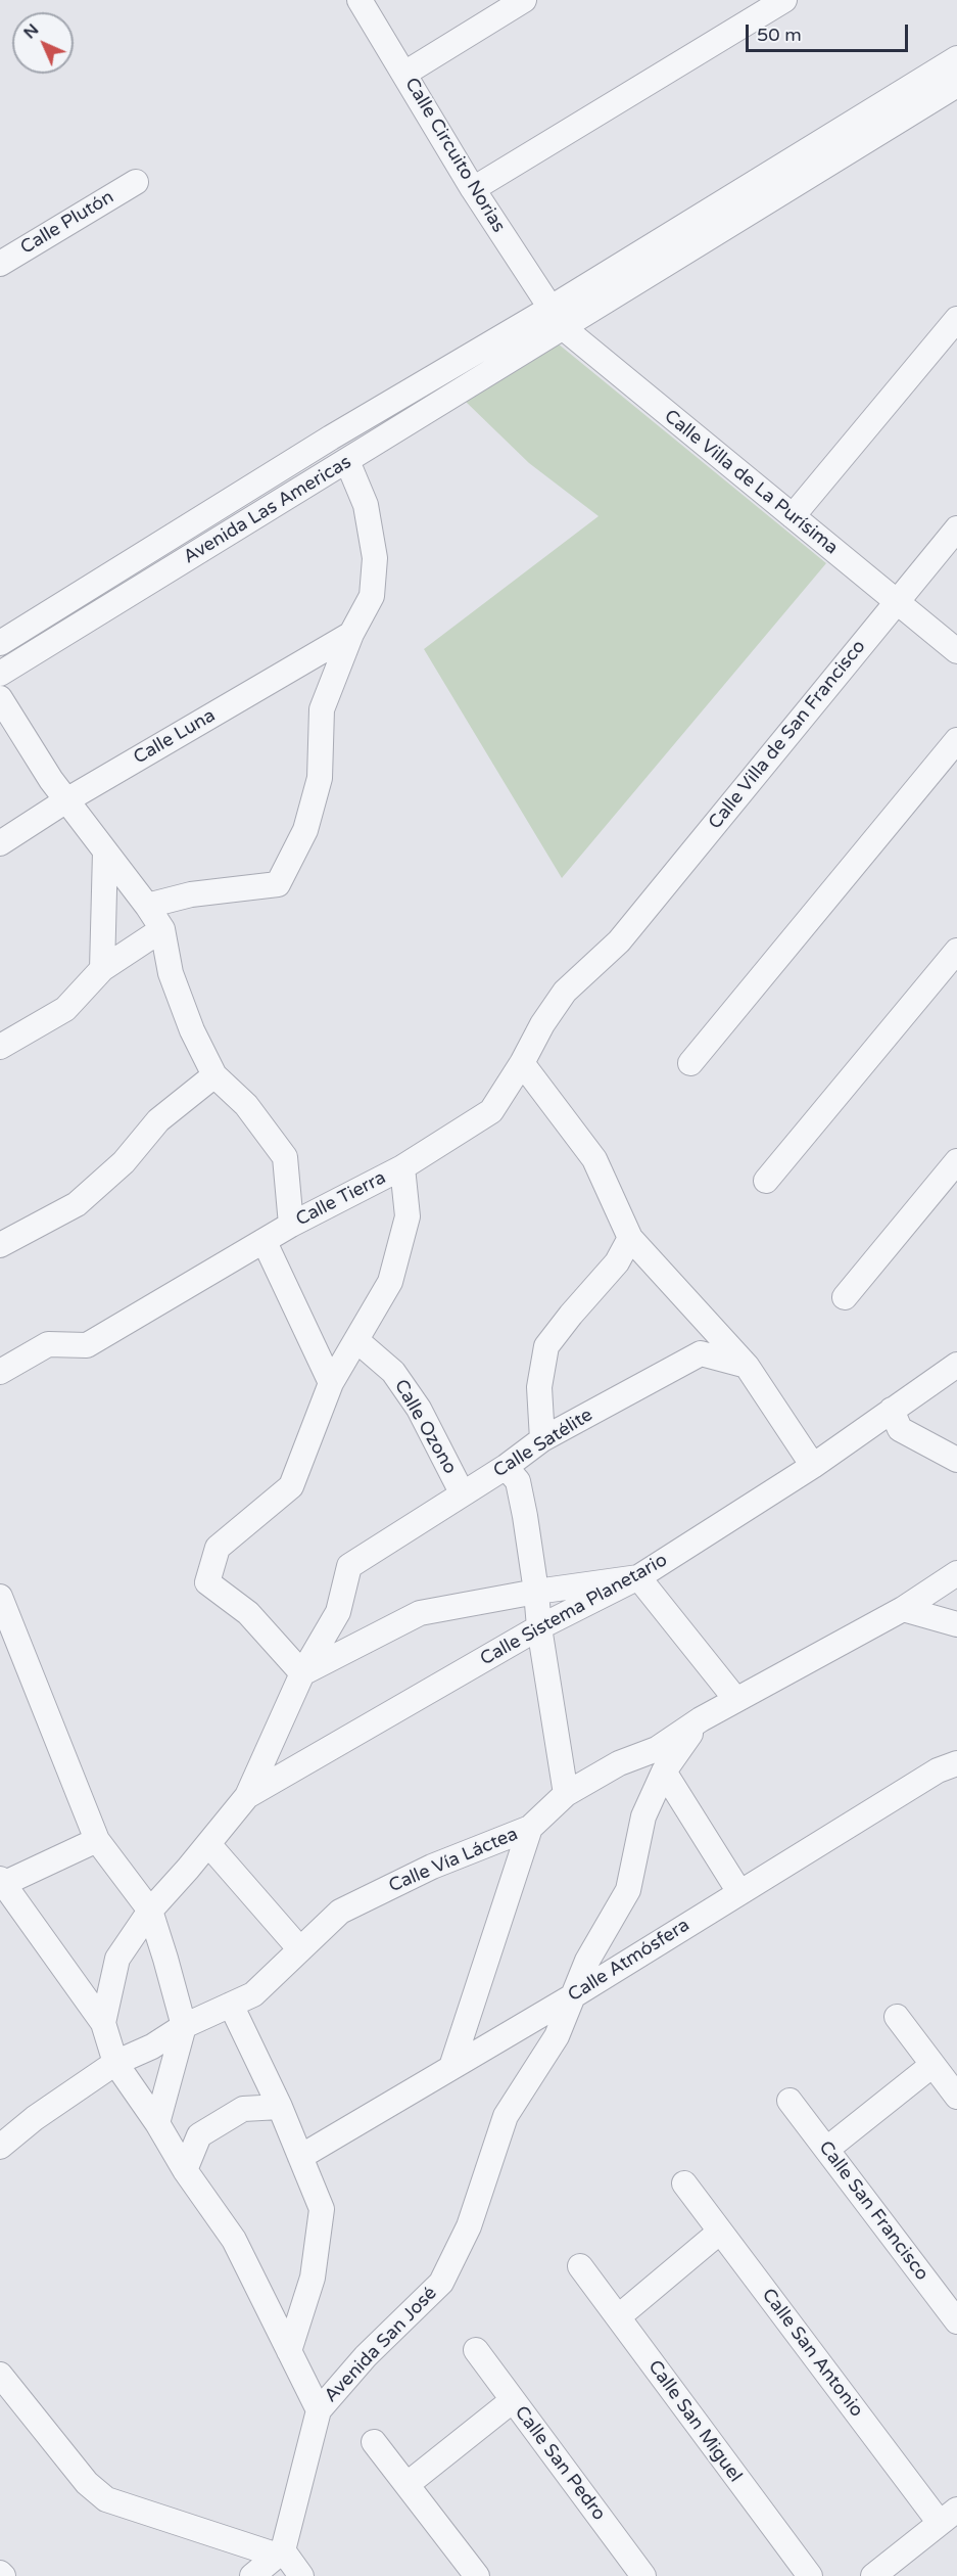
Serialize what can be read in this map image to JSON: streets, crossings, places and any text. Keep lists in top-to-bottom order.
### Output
{
  "streets": {
    "street": [
      "Calle Circuito Norias",
      "Calle Plutón",
      "Calle Villa de La Purísima",
      "Avenida Las Americas",
      "Calle Villa de San Francisco",
      "Calle Luna",
      "Calle Tierra",
      "Calle Ozono",
      "Calle Satélite",
      "Calle Sistema Planetario",
      "Calle Vía Láctea",
      "Calle Atmósfera",
      "Calle San Francisco",
      "Avenida San José",
      "Calle San Antonio",
      "Calle San Miguel",
      "Calle San Pedro"
    ]
  },
  "crossings": [
    ["Calle Circuito Norias", "Calle Villa de La Purísima"],
    ["Calle Villa de La Purísima", "Calle Villa de San Francisco"],
    ["Calle Villa de San Francisco", "Calle Tierra"],
    ["Calle Ozono", "Calle Satélite"],
    ["Calle Vía Láctea", "Avenida San José"],
    ["Calle Atmósfera", "Avenida San José"]
  ],
  "scale_bar": "50 m",
  "north": "top left"
}
